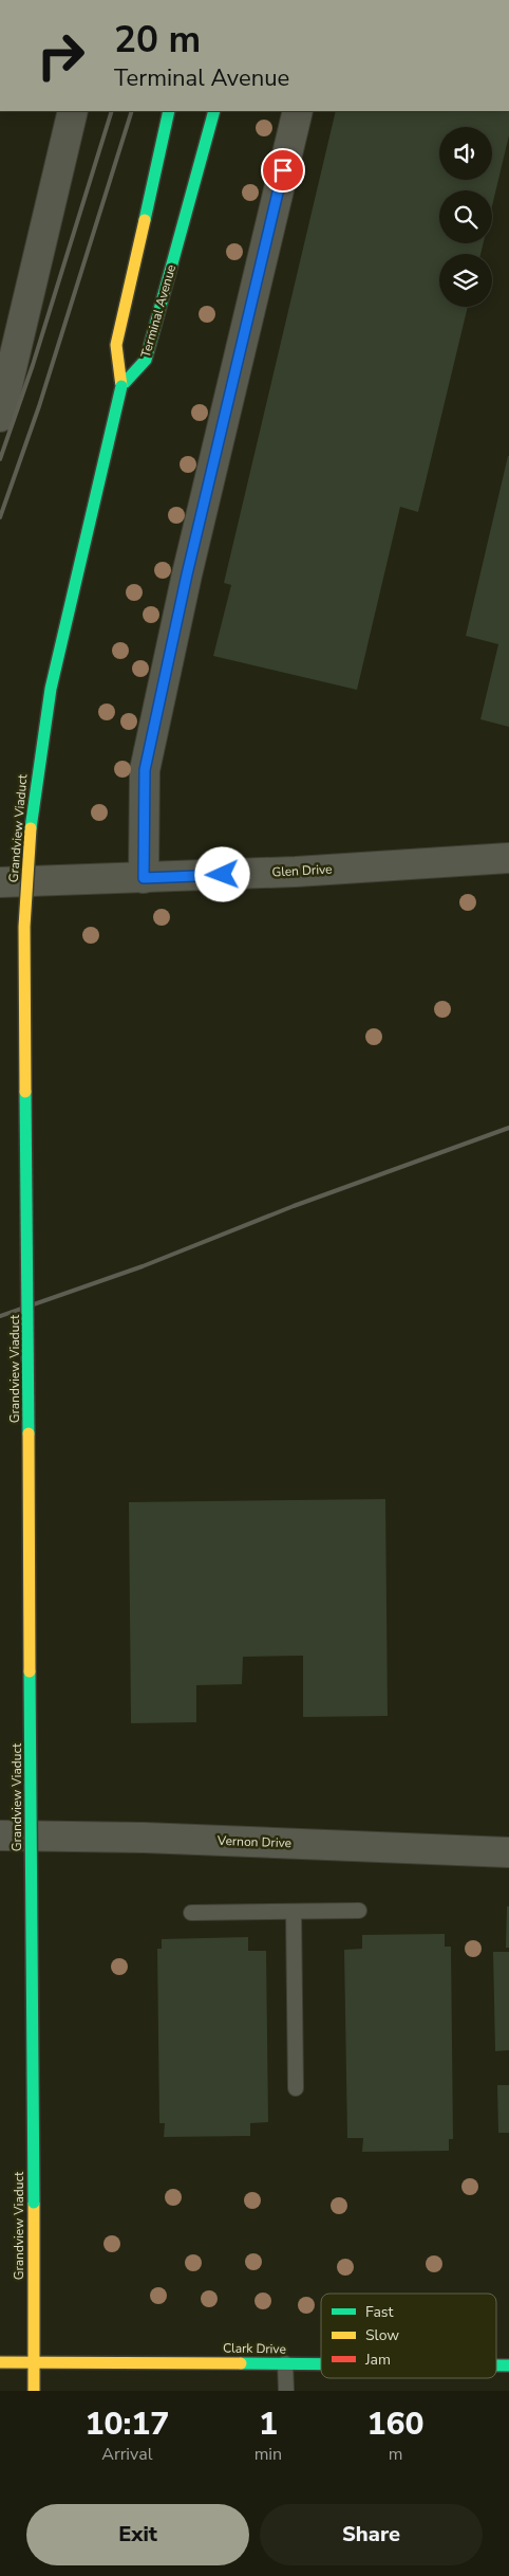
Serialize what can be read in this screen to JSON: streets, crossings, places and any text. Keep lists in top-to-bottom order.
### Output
{
  "streets": {
    "main road": ["Terminal Avenue", "Grandview Viaduct", "Clark Drive"],
    "street": ["Glen Drive", "Vernon Drive"]
  },
  "crossings": [
    ["Terminal Avenue", "Grandview Viaduct"],
    ["Grandview Viaduct", "Clark Drive"]
  ],
  "legend": ["Fast", "Slow", "Jam"],
  "page": {
    "turn": ["20 m", "Terminal Avenue"],
    "eta": [
      "10:17",
      "Arrival",
      "1",
      "min",
      "160",
      "m"
    ],
    "buttons": ["Exit", "Share"]
  }
}
